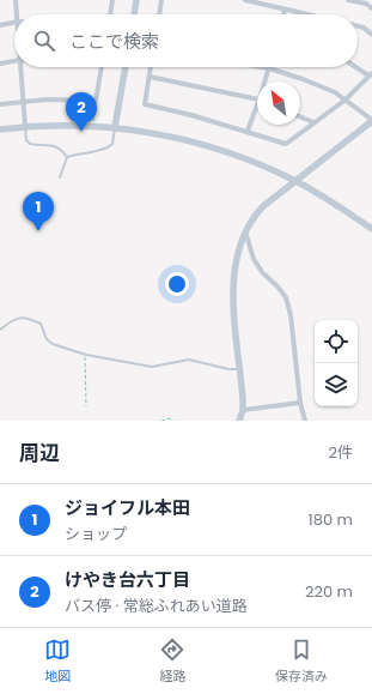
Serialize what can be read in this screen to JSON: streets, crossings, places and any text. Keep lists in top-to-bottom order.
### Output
{
  "north": "top left",
  "page": {
    "search": "ここで検索",
    "pins": ["2", "1"],
    "heading": ["周辺", "2件"],
    "list": [
      {
        "mark": "1",
        "name": "ジョイフル本田",
        "note": "ショップ",
        "value": "180 m"
      },
      {
        "mark": "2",
        "name": "けやき台六丁目",
        "note": "バス停 · 常総ふれあい道路",
        "value": "220 m"
      }
    ],
    "nav": ["地図", "経路", "保存済み"]
  }
}
